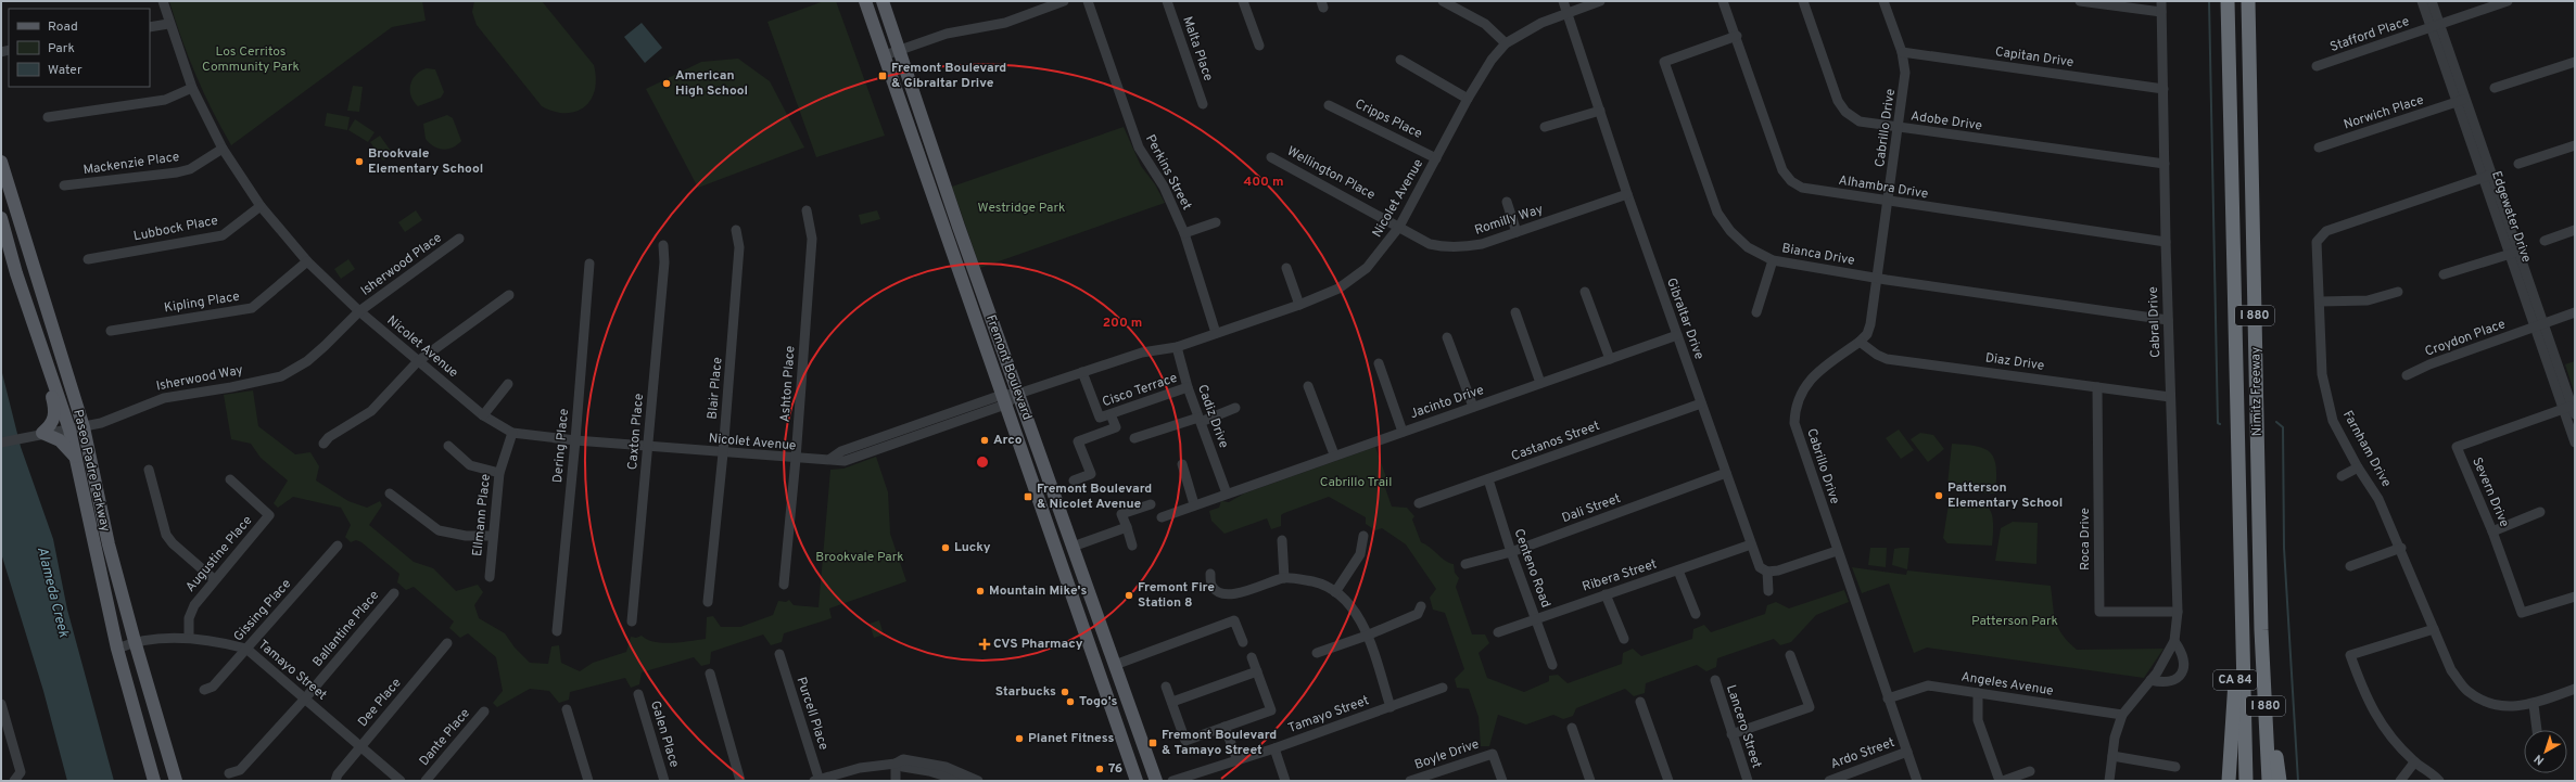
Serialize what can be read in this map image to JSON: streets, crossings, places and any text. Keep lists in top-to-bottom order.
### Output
{
  "streets": {
    "highway": ["I 880", "Nimitz Freeway", "CA 84"],
    "main road": ["Fremont Boulevard", "Paseo Padre Parkway"],
    "street": [
      "Stafford Place",
      "Malta Place",
      "Capitan Drive",
      "Norwich Place",
      "Cripps Place",
      "Adobe Drive",
      "Cabrillo Drive",
      "Mackenzie Place",
      "Perkins Street",
      "Wellington Place",
      "Alhambra Drive",
      "Nicolet Avenue",
      "Edgewater Drive",
      "Romilly Way",
      "Lubbock Place",
      "Bianca Drive",
      "Isherwood Place",
      "Kipling Place",
      "Gibraltar Drive",
      "Cabral Drive",
      "Croydon Place",
      "Diaz Drive",
      "Isherwood Way",
      "Ashton Place",
      "Blair Place",
      "Cisco Terrace",
      "Jacinto Drive",
      "Cadiz Drive",
      "Caxton Place",
      "Castanos Street",
      "Dering Place",
      "Farnham Drive",
      "Severn Drive",
      "Dali Street",
      "Ellmann Place",
      "Roca Drive",
      "Augustine Place",
      "Centeno Road",
      "Ribera Street",
      "Gissing Place",
      "Ballantine Place",
      "Tamayo Street",
      "Angeles Avenue",
      "Dee Place",
      "Purcell Place",
      "Lancero Street",
      "Galen Place",
      "Dante Place",
      "Ardo Street",
      "Boyle Drive"
    ]
  },
  "crossings": [
    ["Stafford Place", "Edgewater Drive"],
    ["Capitan Drive", "Cabrillo Drive"],
    ["Capitan Drive", "Cabral Drive"],
    ["Norwich Place", "Edgewater Drive"],
    ["Cripps Place", "Nicolet Avenue"],
    ["Adobe Drive", "Cabrillo Drive"],
    ["Adobe Drive", "Cabral Drive"],
    ["Cabrillo Drive", "Alhambra Drive"],
    ["Cabrillo Drive", "Bianca Drive"],
    ["Cabrillo Drive", "Diaz Drive"],
    ["Cabrillo Drive", "Angeles Avenue"],
    ["Cabrillo Drive", "Ardo Street"],
    ["Mackenzie Place", "Nicolet Avenue"],
    ["Perkins Street", "Nicolet Avenue"],
    ["Wellington Place", "Nicolet Avenue"],
    ["Wellington Place", "Romilly Way"],
    ["Alhambra Drive", "Bianca Drive"],
    ["Alhambra Drive", "Cabral Drive"],
    ["Nicolet Avenue", "Romilly Way"],
    ["Nicolet Avenue", "Lubbock Place"],
    ["Nicolet Avenue", "Isherwood Place"],
    ["Nicolet Avenue", "Kipling Place"],
    ["Nicolet Avenue", "Gibraltar Drive"],
    ["Nicolet Avenue", "Fremont Boulevard"],
    ["Nicolet Avenue", "Isherwood Way"],
    ["Nicolet Avenue", "Ashton Place"],
    ["Nicolet Avenue", "Blair Place"],
    ["Nicolet Avenue", "Cisco Terrace"],
    ["Nicolet Avenue", "Cadiz Drive"],
    ["Nicolet Avenue", "Caxton Place"],
    ["Nicolet Avenue", "Dering Place"],
    ["Nicolet Avenue", "Ellmann Place"],
    ["Edgewater Drive", "Croydon Place"],
    ["Edgewater Drive", "Farnham Drive"],
    ["Edgewater Drive", "Severn Drive"],
    ["Romilly Way", "Gibraltar Drive"],
    ["Bianca Drive", "Cabral Drive"],
    ["Isherwood Place", "Isherwood Way"],
    ["Gibraltar Drive", "Jacinto Drive"],
    ["Gibraltar Drive", "Castanos Street"],
    ["Gibraltar Drive", "Dali Street"],
    ["Gibraltar Drive", "Ribera Street"],
    ["Cabral Drive", "Diaz Drive"],
    ["Cabral Drive", "Roca Drive"],
    ["Cabral Drive", "Angeles Avenue"],
    ["Diaz Drive", "Roca Drive"],
    ["Isherwood Way", "Paseo Padre Parkway"],
    ["Cisco Terrace", "Cadiz Drive"],
    ["Nimitz Freeway", "CA 84"],
    ["Jacinto Drive", "Cadiz Drive"],
    ["Castanos Street", "Centeno Road"],
    ["Paseo Padre Parkway", "Tamayo Street"],
    ["Dali Street", "Centeno Road"],
    ["Augustine Place", "Tamayo Street"],
    ["Centeno Road", "Ribera Street"],
    ["Gissing Place", "Tamayo Street"],
    ["Ballantine Place", "Tamayo Street"],
    ["Tamayo Street", "Dee Place"]
  ],
  "water": ["Alameda Creek"],
  "parks": [
    "Los Cerritos Community Park",
    "Westridge Park",
    "Cabrillo Trail",
    "Brookvale Park",
    "Patterson Park"
  ],
  "places": {
    "transit": ["Fremont Boulevard & Gibraltar Drive", "Fremont Boulevard & Nicolet Avenue", "Fremont Boulevard & Tamayo Street"],
    "other": [
      "American High School",
      "Brookvale Elementary School",
      "Arco",
      "Patterson Elementary School",
      "Lucky",
      "Mountain Mike's",
      "Fremont Fire Station 8",
      "Starbucks",
      "Togo's",
      "Planet Fitness",
      "76"
    ],
    "health": ["CVS Pharmacy"]
  },
  "legend": ["Road", "Park", "Water"],
  "north": "bottom left",
  "rings": ["400 m", "200 m"]
}
